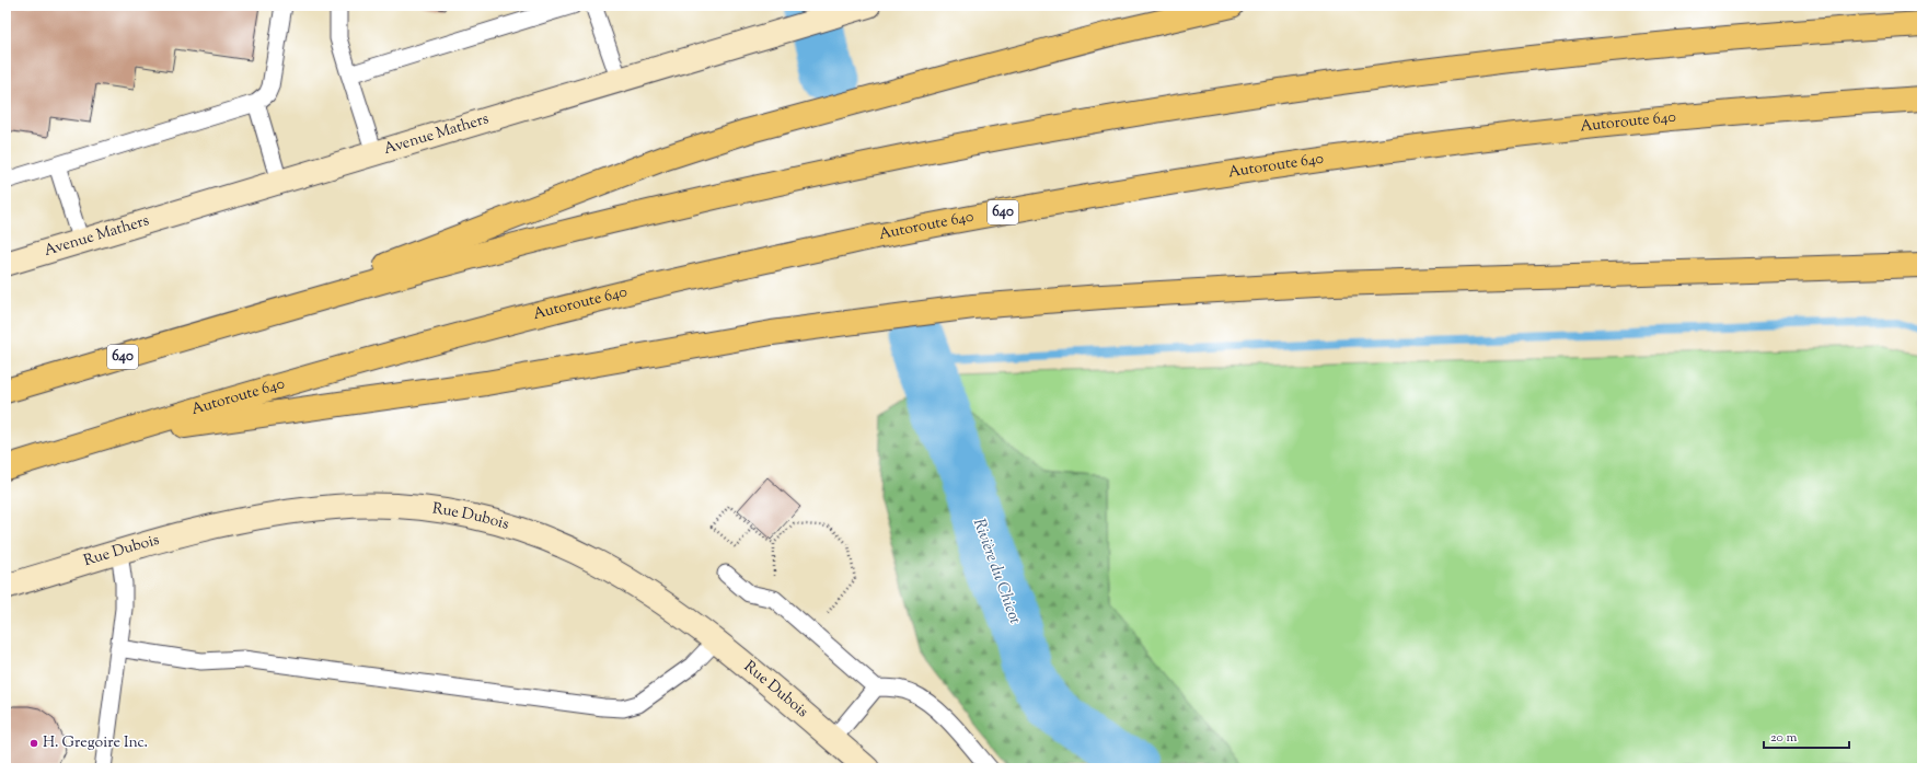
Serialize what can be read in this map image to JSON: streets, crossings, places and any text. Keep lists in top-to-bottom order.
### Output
{
  "streets": {
    "highway": ["Autoroute 640", "640"],
    "street": ["Avenue Mathers", "Rue Dubois"]
  },
  "water": ["Rivière du Chicot"],
  "places": ["H. Gregoire Inc."],
  "scale_bar": "20 m"
}
